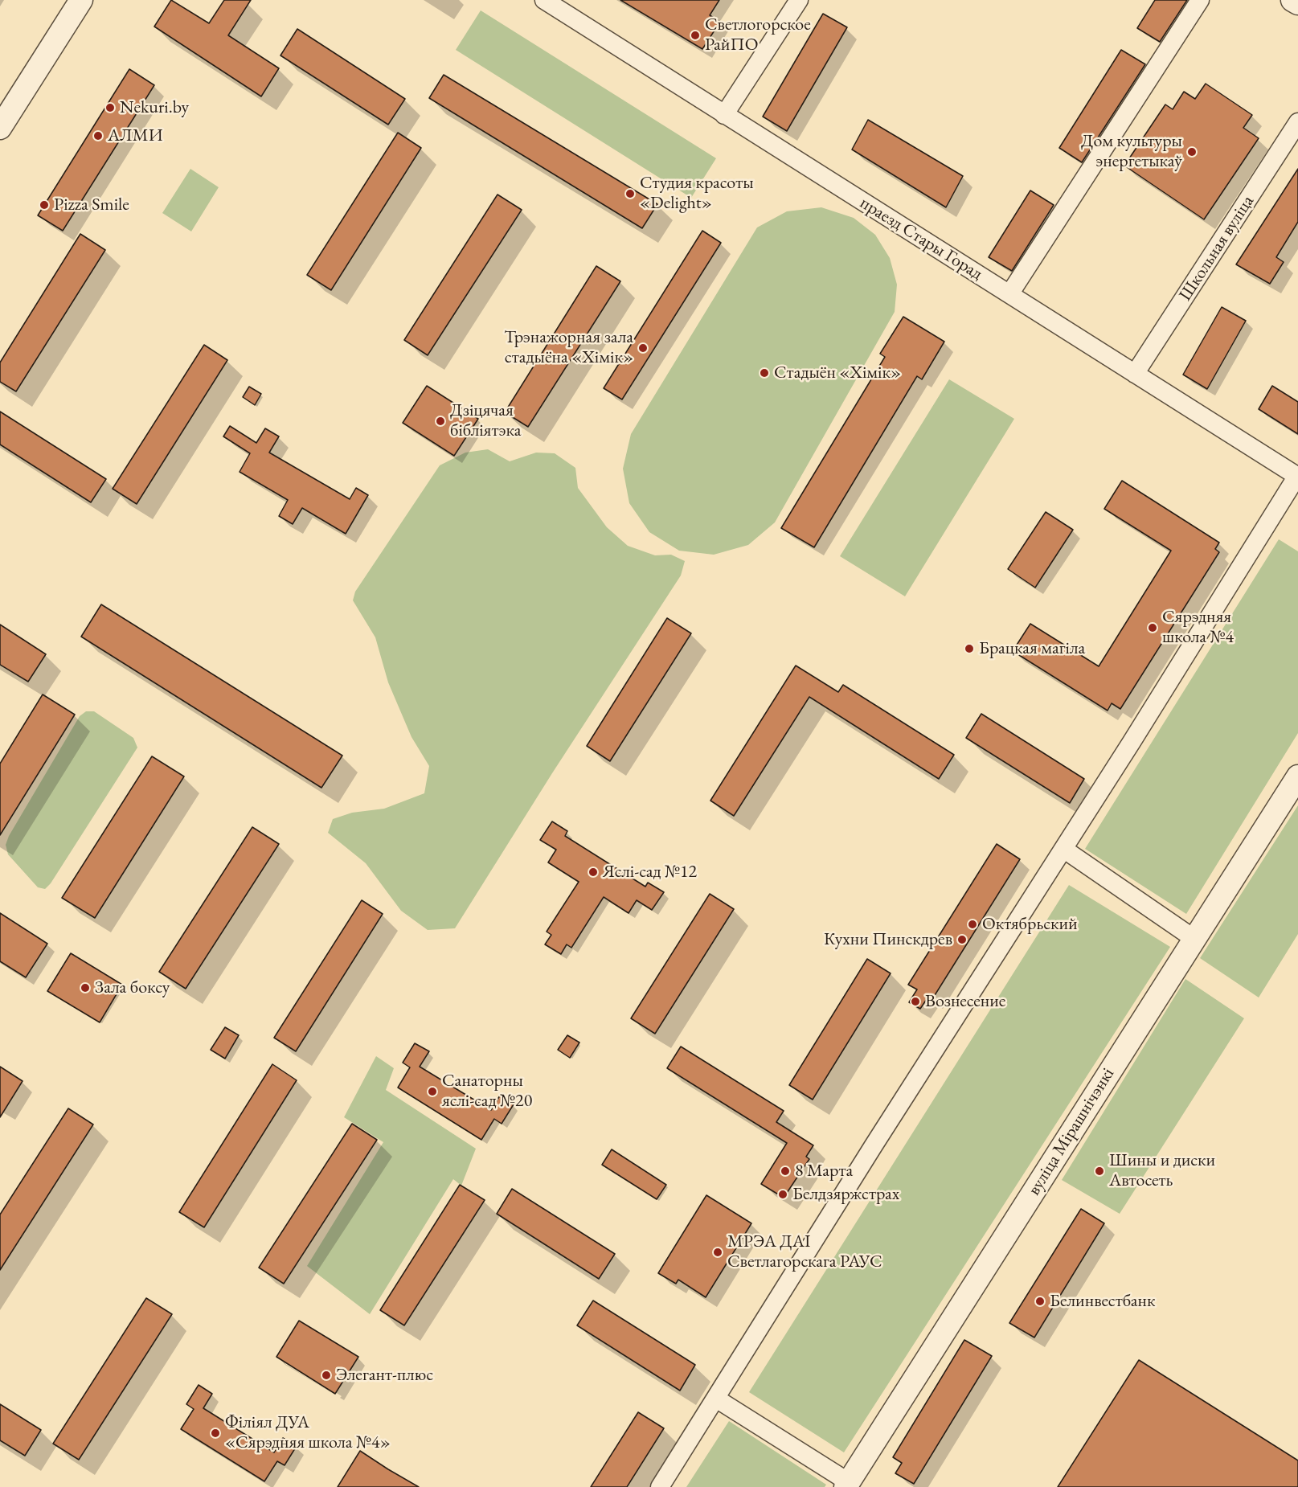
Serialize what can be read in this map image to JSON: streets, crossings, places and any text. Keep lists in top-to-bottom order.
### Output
{
  "streets": {
    "street": ["праезд Стары Горад", "Школьная вуліца", "вуліца Мірашнічэнкі"]
  },
  "crossings": [
    ["праезд Стары Горад", "Школьная вуліца"]
  ],
  "places": [
    "Светлогорское РайПО",
    "Nekuri.by",
    "АЛМИ",
    "Дом культуры энергетыкаў",
    "Студия красоты «Delight»",
    "Pizza Smile",
    "Трэнажорная зала стадыёна «Хімік»",
    "Стадыён «Хімік»",
    "Дзіцячая бібліятэка",
    "Сярэдняя школа №4",
    "Брацкая магіла",
    "Яслі-сад №12",
    "Октябрьский",
    "Кухни Пинскдрев",
    "Зала боксу",
    "Вознесение",
    "Санаторны яслі-сад №20",
    "8 Марта",
    "Шины и диски Автосеть",
    "Белдзяржстрах",
    "МРЭА ДАІ Светлагорскага РАУС",
    "Белинвестбанк",
    "Элегант-плюс",
    "Філіял ДУА «Сярэдняя школа №4»"
  ]
}
